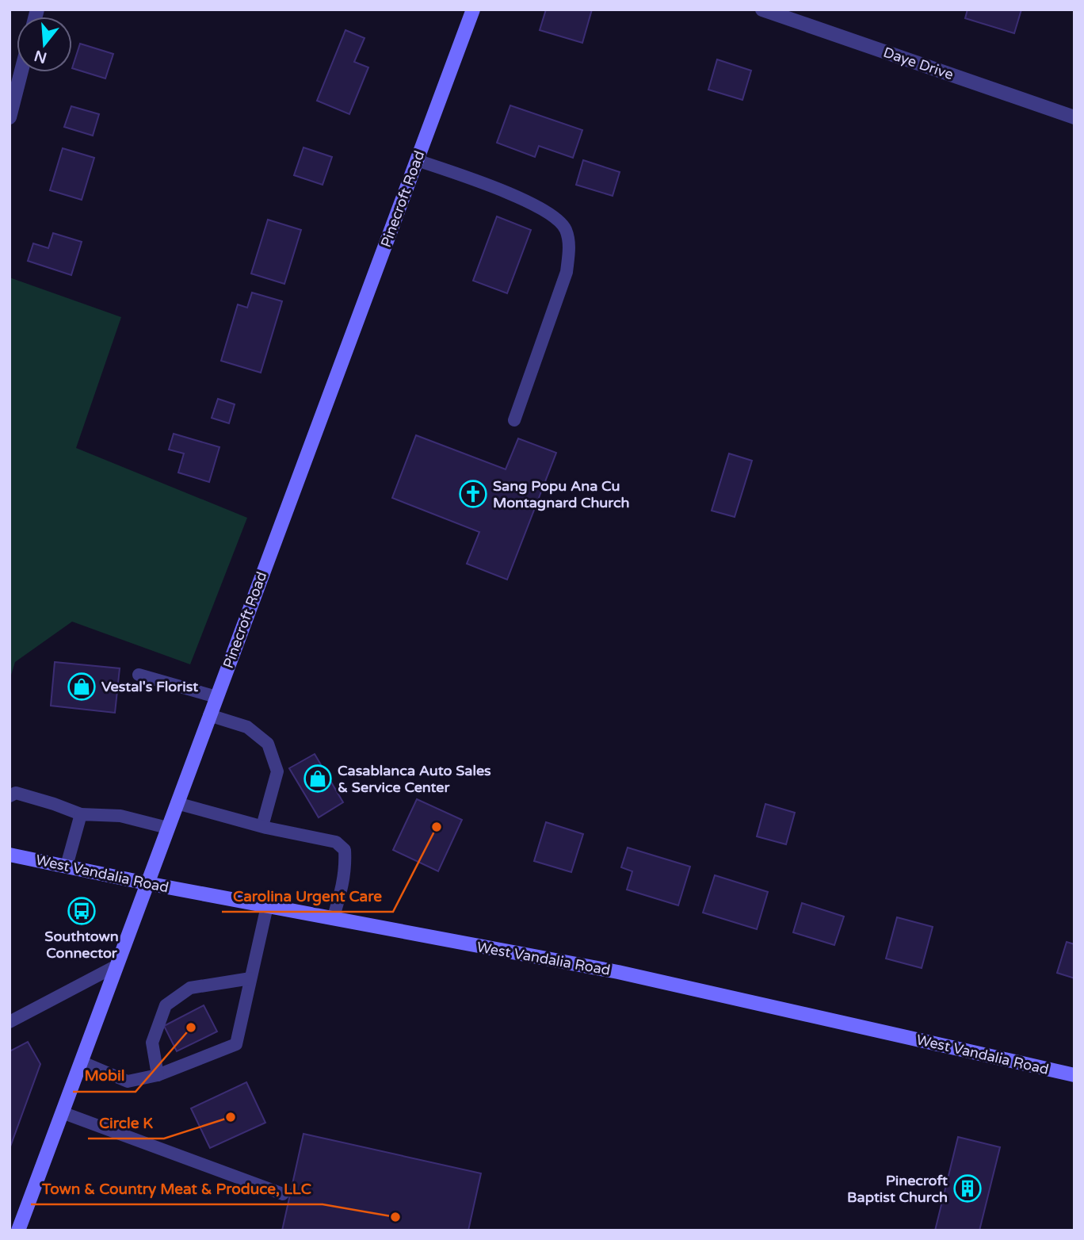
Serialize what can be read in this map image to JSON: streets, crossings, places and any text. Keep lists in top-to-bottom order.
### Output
{
  "streets": {
    "street": ["Daye Drive", "Pinecroft Road", "West Vandalia Road"]
  },
  "crossings": [
    ["Pinecroft Road", "West Vandalia Road"]
  ],
  "places": {
    "church": ["Sang Popu Ana Cu Montagnard Church"],
    "shop": ["Vestal's Florist", "Casablanca Auto Sales & Service Center"],
    "other": [
      "Carolina Urgent Care",
      "Mobil",
      "Circle K",
      "Town & Country Meat & Produce, LLC"
    ],
    "bus stop": ["Southtown Connector"],
    "building": ["Pinecroft Baptist Church"]
  },
  "north": "bottom"
}
